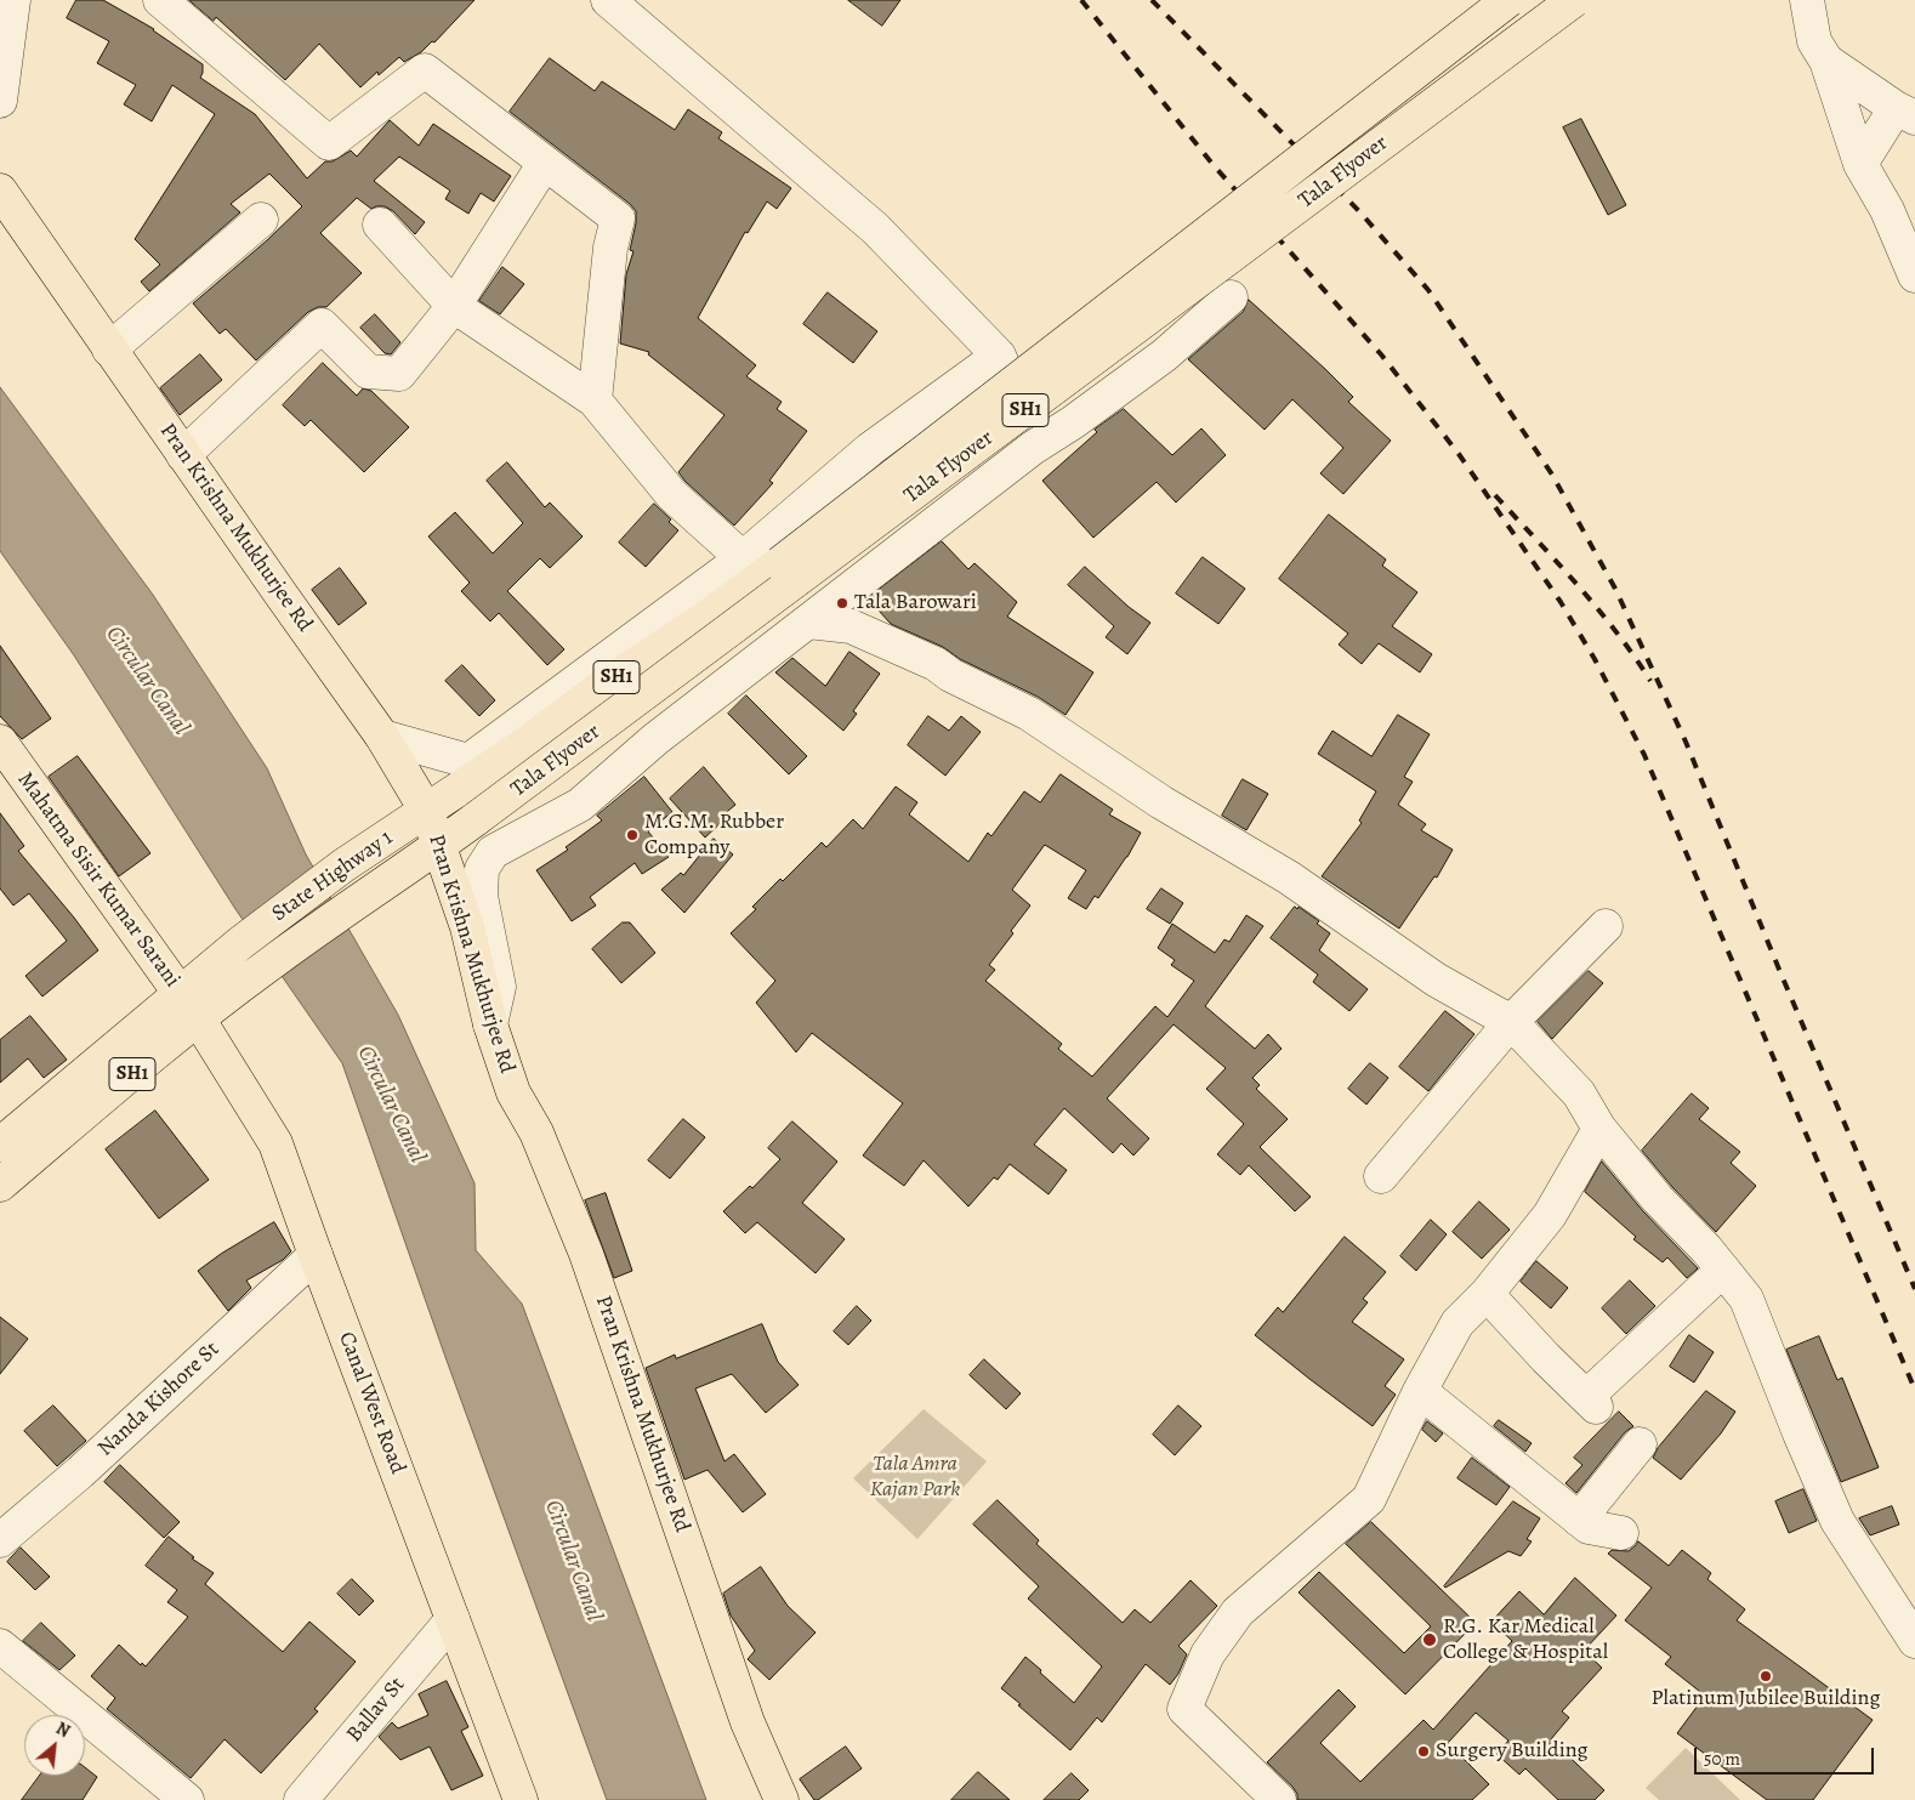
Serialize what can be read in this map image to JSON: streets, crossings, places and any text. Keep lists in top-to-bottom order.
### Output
{
  "streets": {
    "main road": [
      "Tala Flyover",
      "SH1",
      "Pran Krishna Mukhurjee Rd",
      "State Highway 1",
      "Mahatma Sisir Kumar Sarani",
      "Canal West Road"
    ],
    "street": ["Nanda Kishore St", "Ballav St"]
  },
  "crossings": [
    ["Tala Flyover", "Pran Krishna Mukhurjee Rd"],
    ["Tala Flyover", "State Highway 1"],
    ["SH1", "State Highway 1"],
    ["SH1", "Mahatma Sisir Kumar Sarani"],
    ["SH1", "Canal West Road"],
    ["Pran Krishna Mukhurjee Rd", "State Highway 1"],
    ["State Highway 1", "Mahatma Sisir Kumar Sarani"],
    ["State Highway 1", "Canal West Road"],
    ["Mahatma Sisir Kumar Sarani", "Canal West Road"],
    ["Nanda Kishore St", "Canal West Road"],
    ["Canal West Road", "Ballav St"]
  ],
  "water": ["Circular Canal"],
  "parks": ["Tala Amra Kajan Park"],
  "places": [
    "Tala Barowari",
    "M.G.M. Rubber Company",
    "R.G. Kar Medical College & Hospital",
    "Platinum Jubilee Building",
    "Surgery Building"
  ],
  "scale_bar": "50 m",
  "north": "top right"
}
